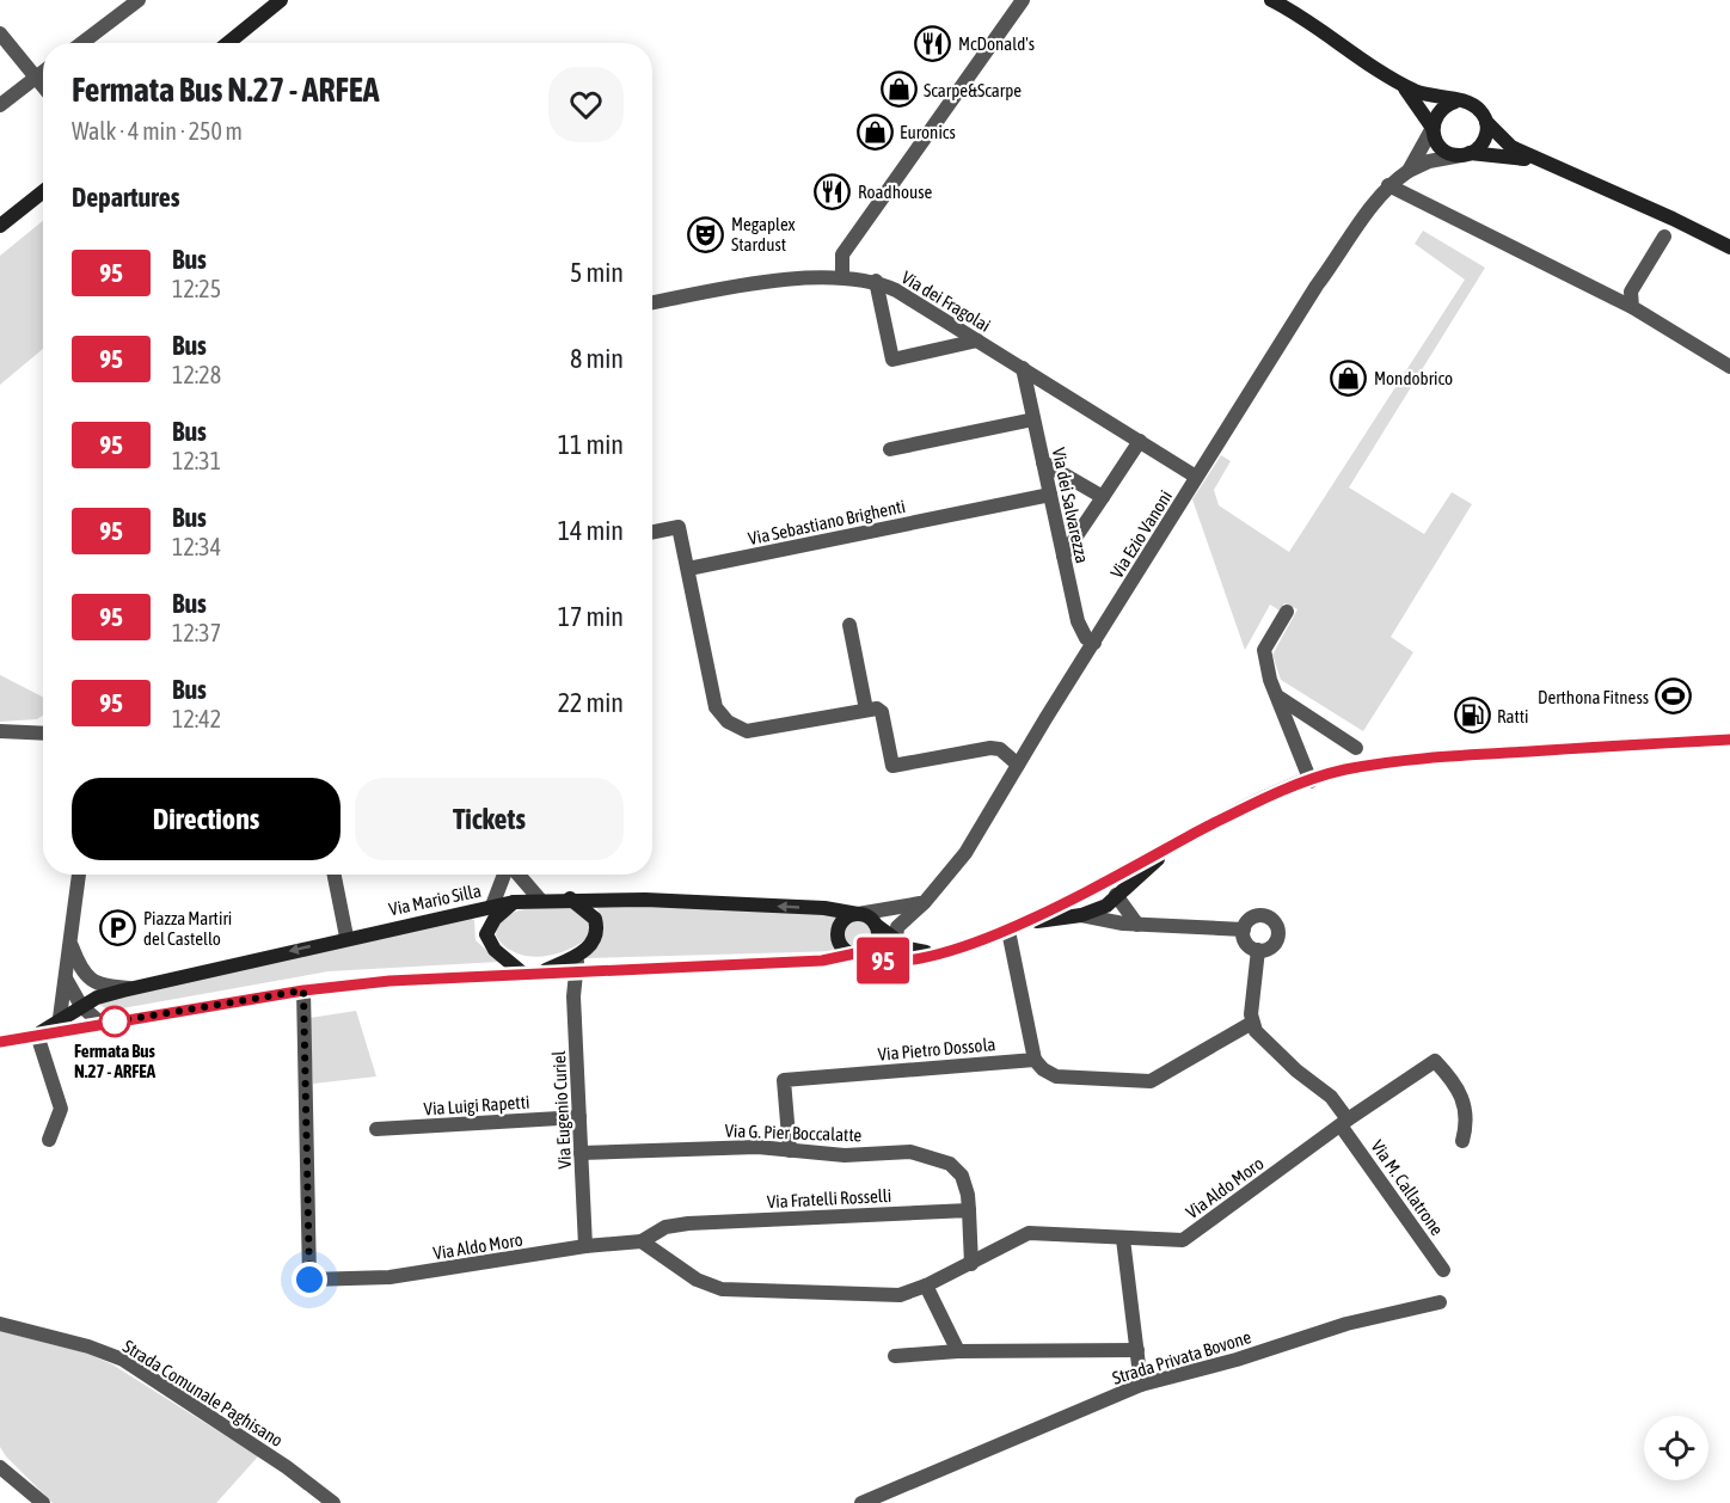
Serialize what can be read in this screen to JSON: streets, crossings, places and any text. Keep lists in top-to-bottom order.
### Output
{
  "streets": {
    "street": [
      "Via dei Fragolai",
      "Via dei Salvarezza",
      "Via Sebastiano Brighenti",
      "Via Ezio Vanoni",
      "Via Mario Silla",
      "Via Pietro Dossola",
      "Via Luigi Rapetti",
      "Via Eugenio Curiel",
      "Via G. Pier Boccalatte",
      "Via Aldo Moro",
      "Via M. Callatrone",
      "Via Fratelli Rosselli",
      "Strada Privata Bovone",
      "Strada Comunale Paghisano"
    ]
  },
  "crossings": [
    ["Via dei Fragolai", "Via dei Salvarezza"],
    ["Via dei Fragolai", "Via Ezio Vanoni"],
    ["Via dei Salvarezza", "Via Sebastiano Brighenti"],
    ["Via dei Salvarezza", "Via Ezio Vanoni"],
    ["Via Pietro Dossola", "Via G. Pier Boccalatte"],
    ["Via Luigi Rapetti", "Via Eugenio Curiel"],
    ["Via Eugenio Curiel", "Via G. Pier Boccalatte"],
    ["Via Eugenio Curiel", "Via Aldo Moro"],
    ["Via G. Pier Boccalatte", "Via Fratelli Rosselli"],
    ["Via Aldo Moro", "Via M. Callatrone"],
    ["Via Aldo Moro", "Via Fratelli Rosselli"]
  ],
  "places": {
    "restaurant": ["McDonald's", "Roadhouse"],
    "shop": ["Scarpe&Scarpe", "Euronics", "Mondobrico"],
    "theatre": ["Megaplex Stardust"],
    "sports": ["Derthona Fitness"],
    "fuel station": ["Ratti"],
    "parking": ["Piazza Martiri del Castello"],
    "other": ["Fermata Bus N.27 - ARFEA"]
  },
  "lines": ["bus line 95"],
  "page": {
    "on_map": "95",
    "heading": [
      ["Fermata Bus N.27 - ARFEA", "Walk · 4 min · 250 m"],
      "Departures"
    ],
    "list": [
      {
        "mark": "95",
        "name": "Bus",
        "note": "12:25",
        "value": "5 min"
      },
      {
        "mark": "95",
        "name": "Bus",
        "note": "12:28",
        "value": "8 min"
      },
      {
        "mark": "95",
        "name": "Bus",
        "note": "12:31",
        "value": "11 min"
      },
      {
        "mark": "95",
        "name": "Bus",
        "note": "12:34",
        "value": "14 min"
      },
      {
        "mark": "95",
        "name": "Bus",
        "note": "12:37",
        "value": "17 min"
      },
      {
        "mark": "95",
        "name": "Bus",
        "note": "12:42",
        "value": "22 min"
      }
    ],
    "buttons": ["Directions", "Tickets"]
  }
}
